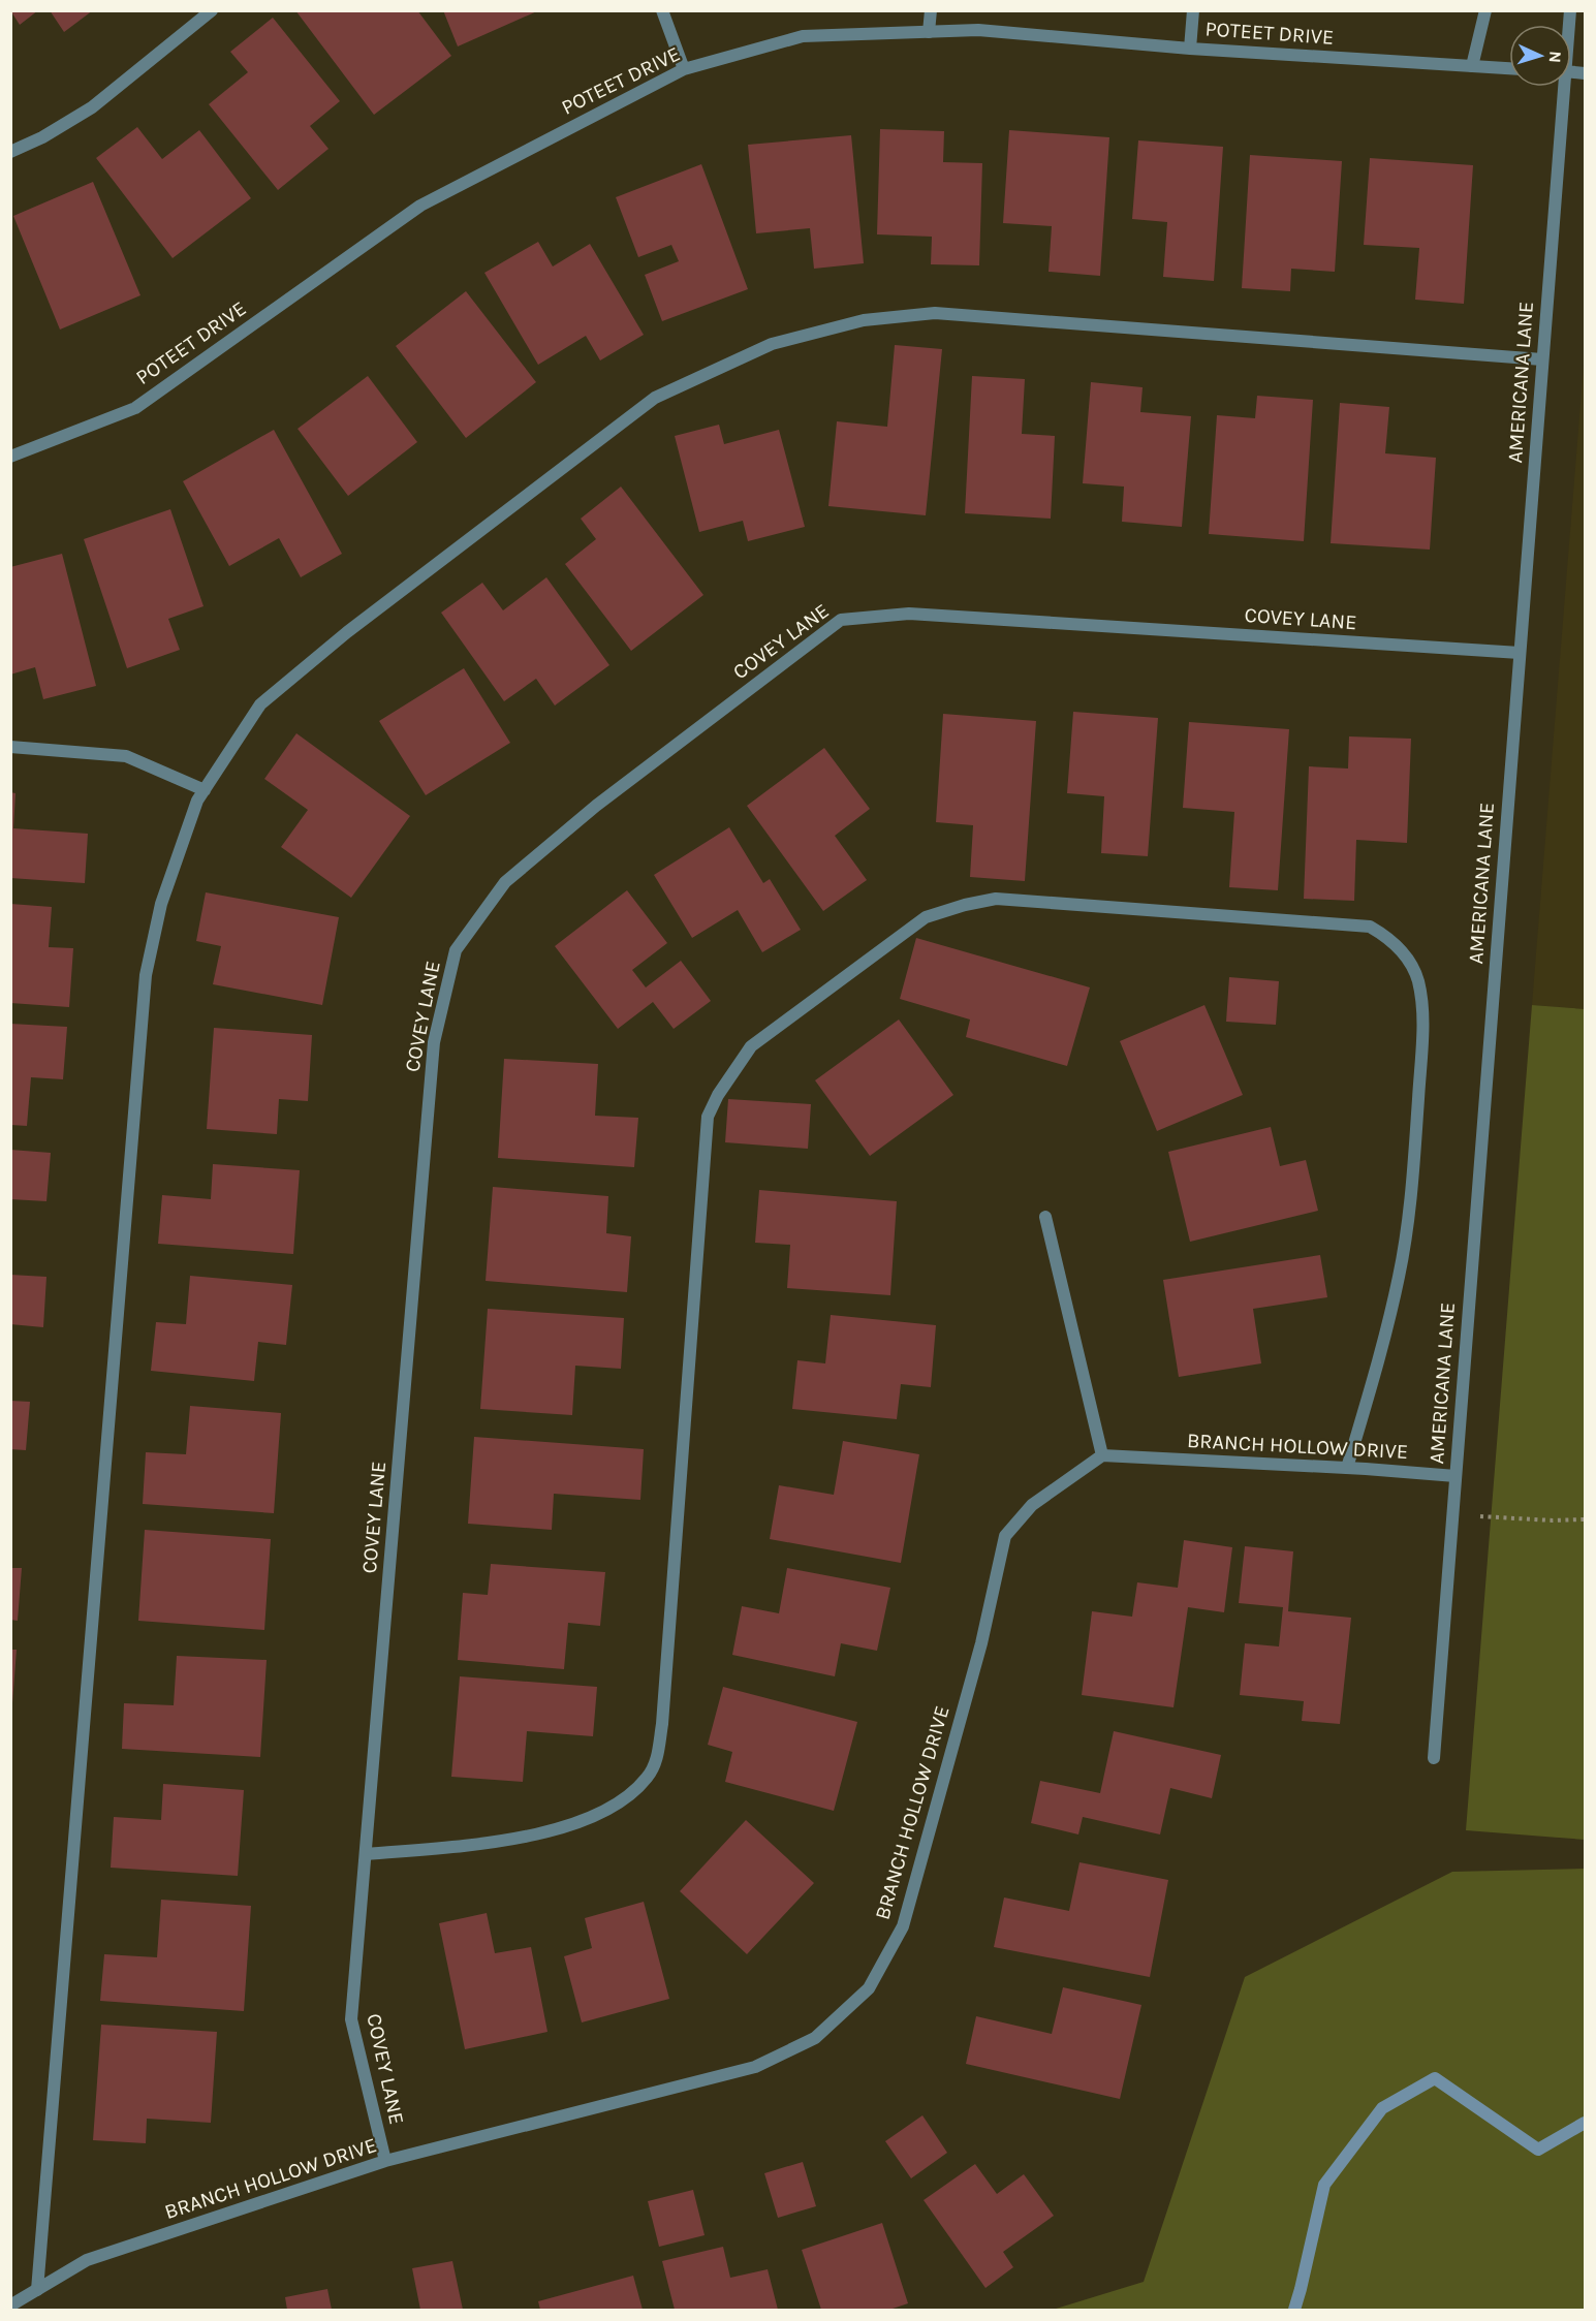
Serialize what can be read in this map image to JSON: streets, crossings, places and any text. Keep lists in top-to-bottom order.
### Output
{
  "streets": {
    "street": [
      "POTEET DRIVE",
      "AMERICANA LANE",
      "COVEY LANE",
      "BRANCH HOLLOW DRIVE"
    ]
  },
  "crossings": [
    ["AMERICANA LANE", "COVEY LANE"],
    ["AMERICANA LANE", "BRANCH HOLLOW DRIVE"],
    ["COVEY LANE", "BRANCH HOLLOW DRIVE"]
  ],
  "north": "right"
}
